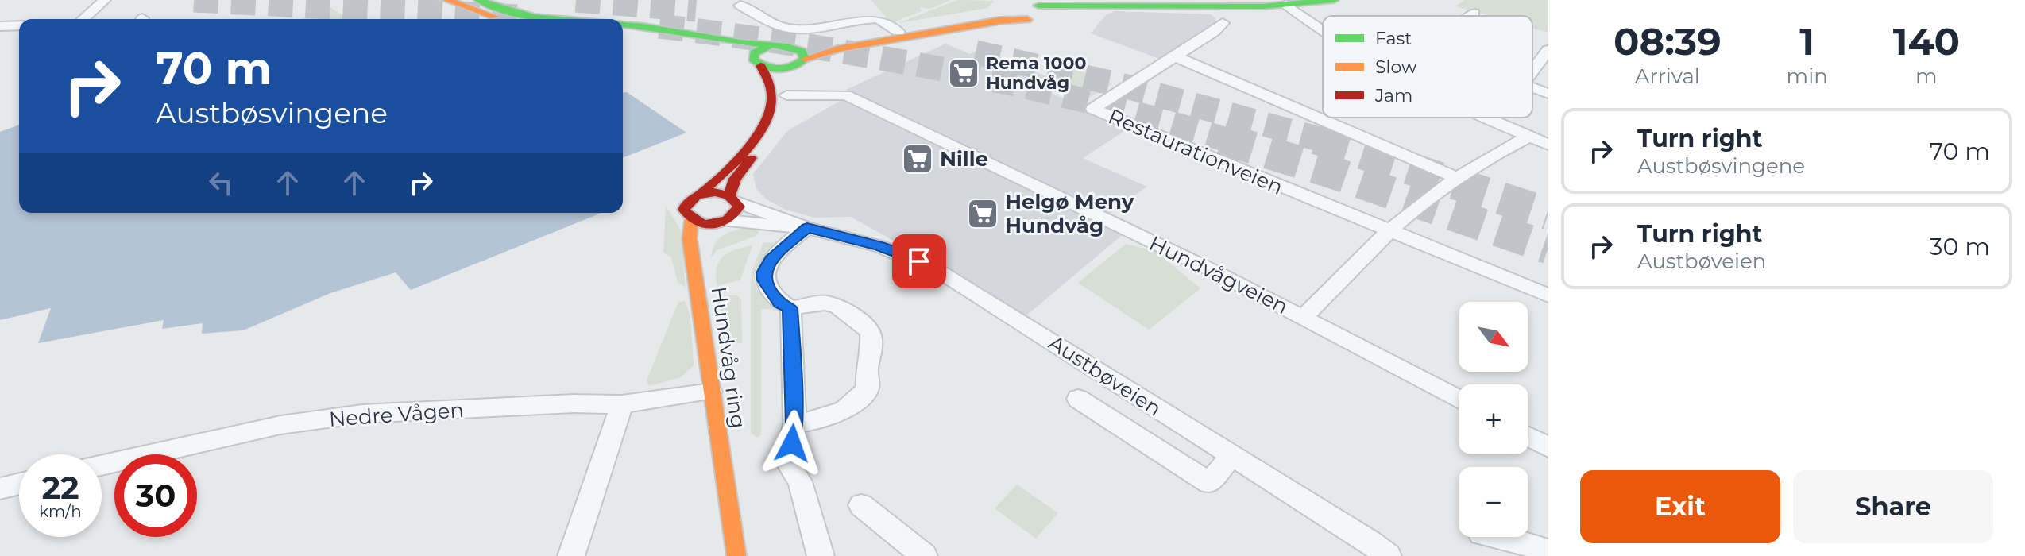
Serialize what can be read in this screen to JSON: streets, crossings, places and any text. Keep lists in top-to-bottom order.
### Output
{
  "streets": {
    "main road": ["Hundvåg ring"],
    "street": [
      "Restaurationveien",
      "Hundvågveien",
      "Austbøveien",
      "Nedre Vågen"
    ]
  },
  "crossings": [
    ["Hundvåg ring", "Austbøveien"],
    ["Hundvåg ring", "Nedre Vågen"]
  ],
  "places": {
    "supermarket": ["Rema 1000 Hundvåg", "Nille", "Helgø Meny Hundvåg"]
  },
  "legend": ["Fast", "Slow", "Jam"],
  "north": "bottom right",
  "page": {
    "eta": [
      "08:39",
      "Arrival",
      "1",
      "min",
      "140",
      "m"
    ],
    "turn": ["70 m", "Austbøsvingene"],
    "list": [
      {
        "name": "Turn right",
        "note": "Austbøsvingene",
        "value": "70 m"
      },
      {
        "name": "Turn right",
        "note": "Austbøveien",
        "value": "30 m"
      }
    ],
    "map_buttons": ["+", "−"],
    "speed": "22 km/h",
    "limit": "30",
    "buttons": ["Exit", "Share"]
  }
}
